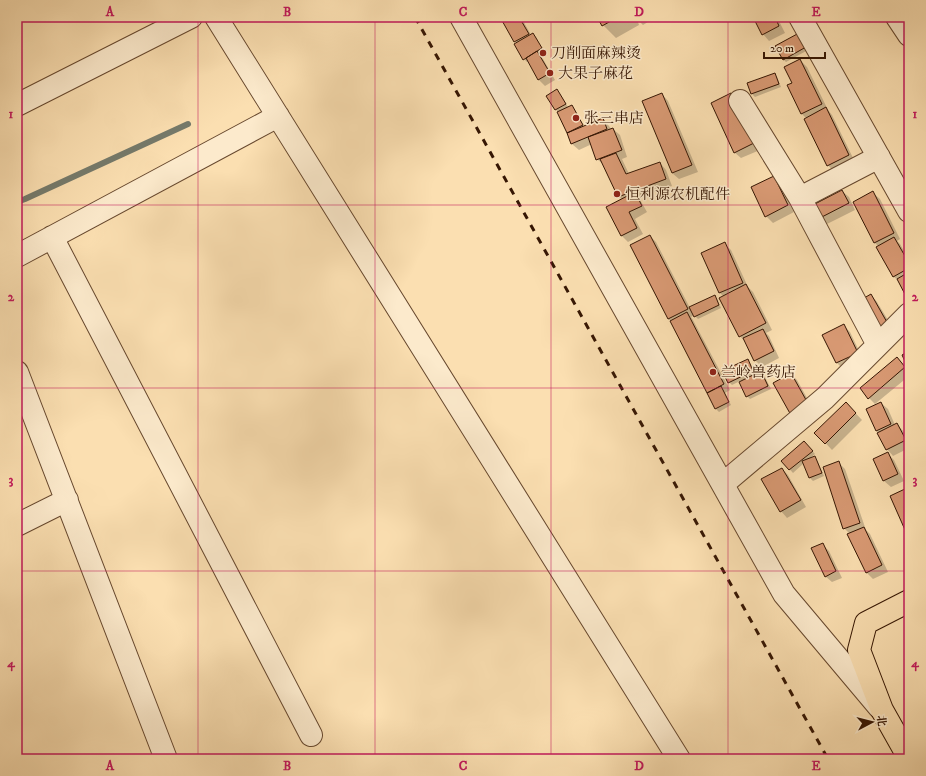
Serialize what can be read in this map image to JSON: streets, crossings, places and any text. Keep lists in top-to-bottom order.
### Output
{
  "places": [
    "刀削面麻辣烫",
    "大果子麻花",
    "张三串店",
    "恒利源农机配件",
    "兰岭兽药店"
  ],
  "scale_bar": "20 m",
  "north": "right",
  "grid": {
    "columns": [
      "A",
      "B",
      "C",
      "D",
      "E"
    ],
    "rows": [
      "1",
      "2",
      "3",
      "4"
    ]
  }
}
